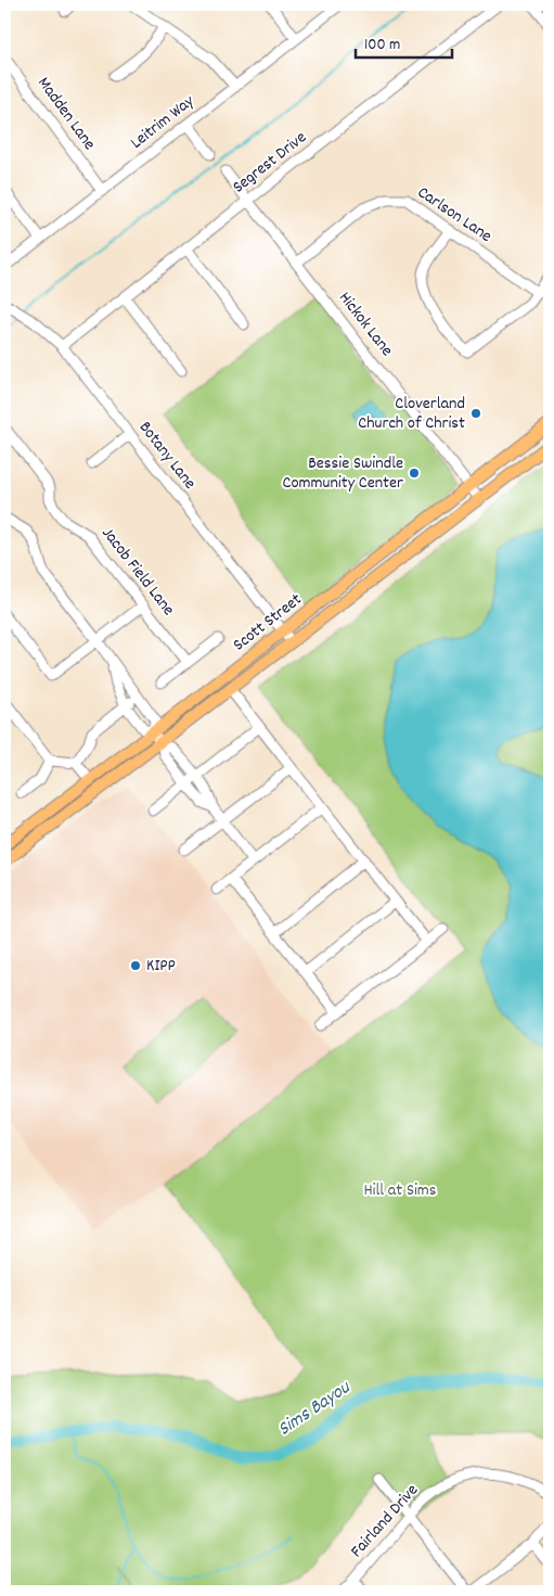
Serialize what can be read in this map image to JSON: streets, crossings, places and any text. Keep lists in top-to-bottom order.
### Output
{
  "streets": {
    "main road": ["Scott Street"],
    "street": [
      "Madden Lane",
      "Leitrim Way",
      "Segrest Drive",
      "Carlson Lane",
      "Hickok Lane",
      "Botany Lane",
      "Jacob Field Lane",
      "Fairland Drive"
    ]
  },
  "crossings": [
    ["Madden Lane", "Leitrim Way"],
    ["Segrest Drive", "Hickok Lane"],
    ["Segrest Drive", "Botany Lane"],
    ["Carlson Lane", "Hickok Lane"],
    ["Hickok Lane", "Scott Street"],
    ["Botany Lane", "Scott Street"]
  ],
  "water": ["Sims Bayou"],
  "parks": ["Hill at Sims"],
  "places": ["Cloverland Church of Christ", "Bessie Swindle Community Center", "KIPP"],
  "scale_bar": "100 m"
}
